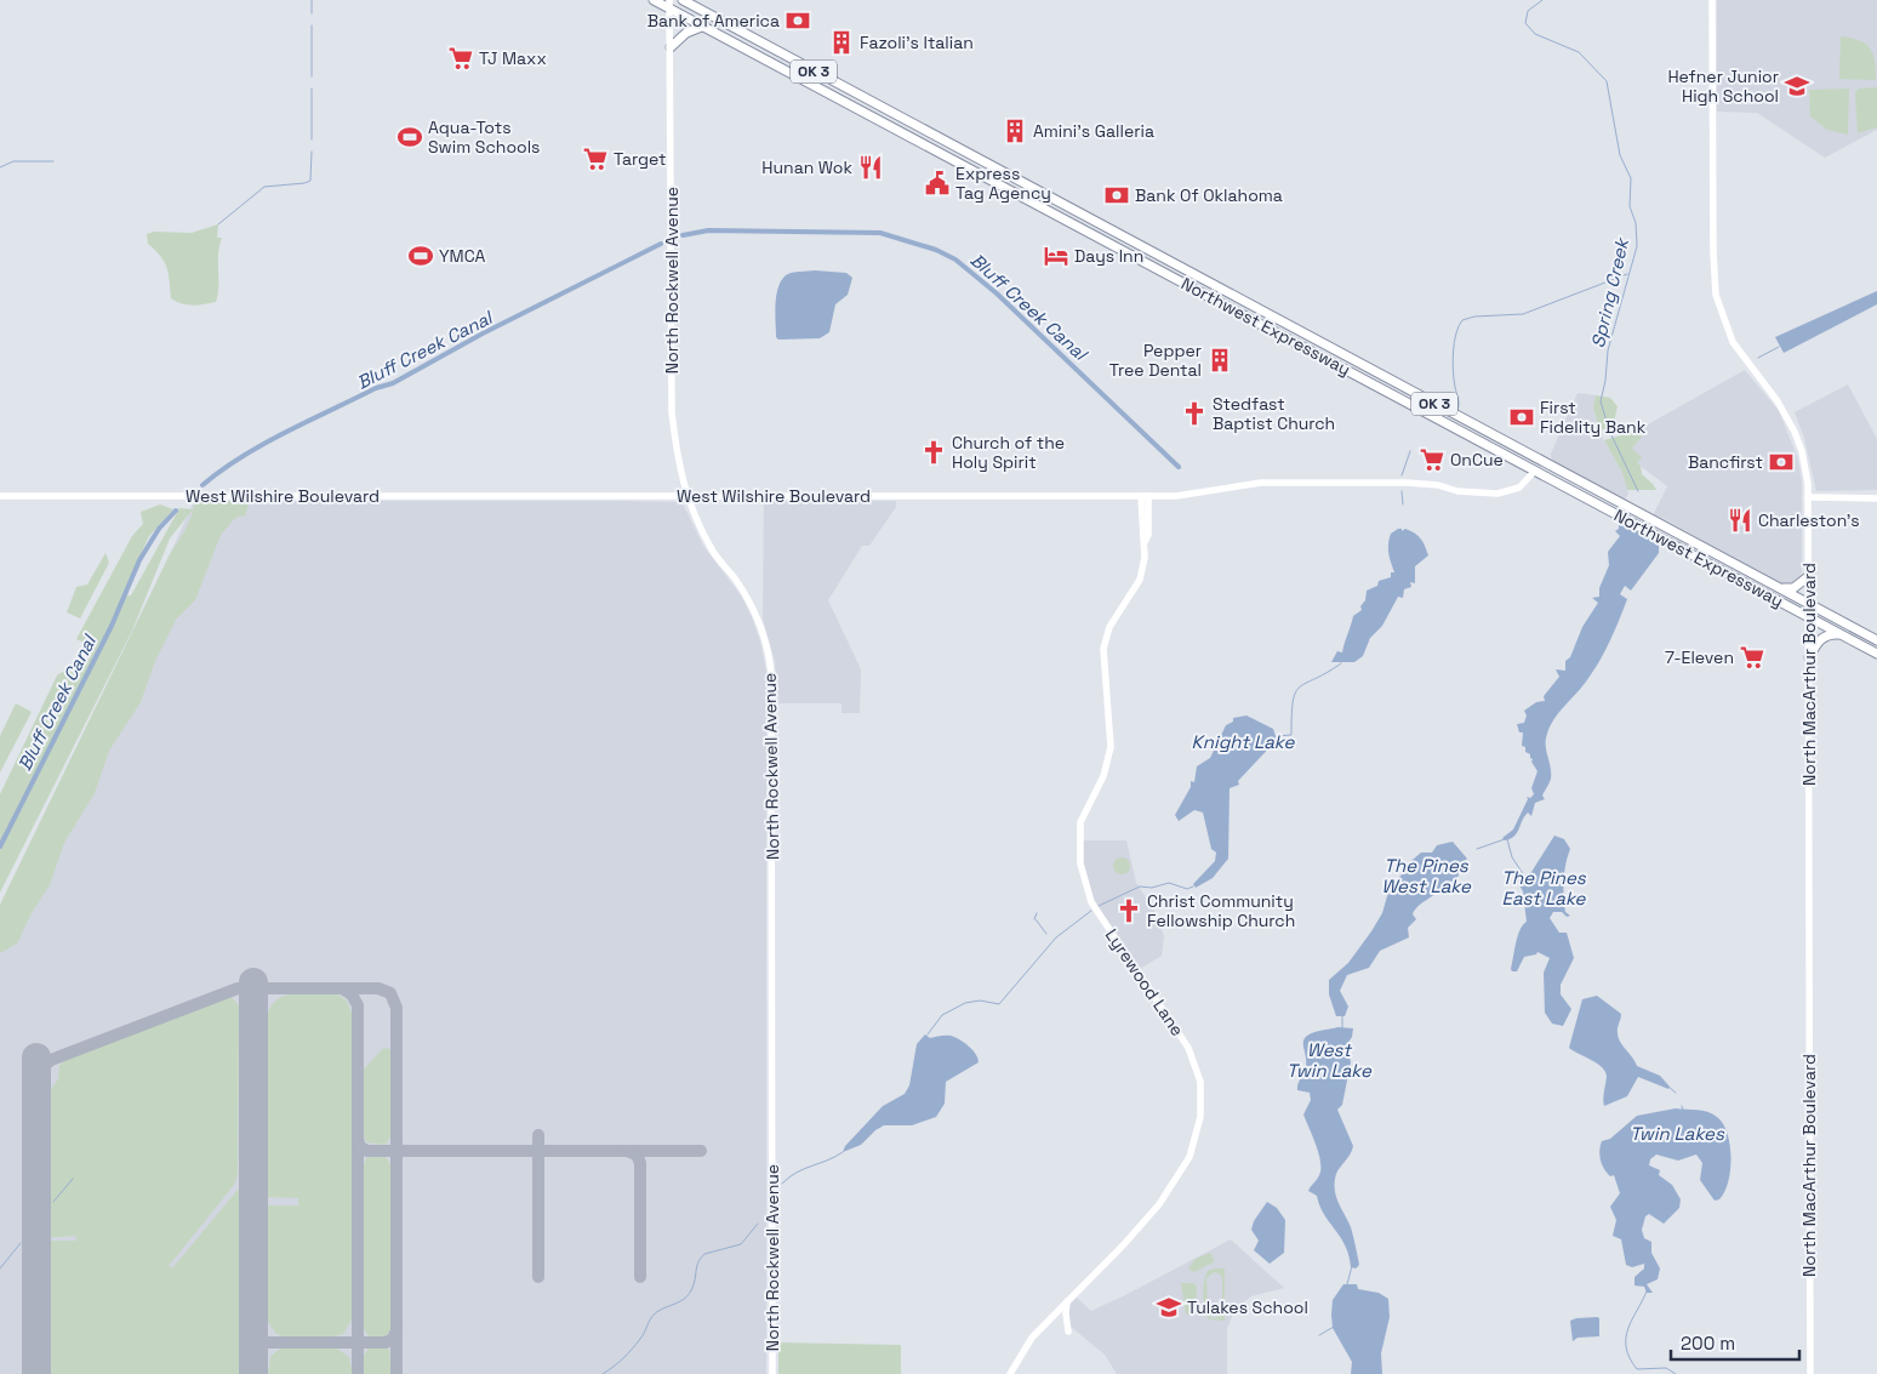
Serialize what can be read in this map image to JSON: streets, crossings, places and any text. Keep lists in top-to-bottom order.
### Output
{
  "streets": {
    "highway": ["OK 3", "Northwest Expressway"],
    "main road": [
      "North Rockwell Avenue",
      "West Wilshire Boulevard",
      "North MacArthur Boulevard",
      "Lyrewood Lane"
    ]
  },
  "crossings": [
    ["North Rockwell Avenue", "Northwest Expressway"],
    ["North Rockwell Avenue", "West Wilshire Boulevard"],
    ["Northwest Expressway", "West Wilshire Boulevard"],
    ["Northwest Expressway", "North MacArthur Boulevard"],
    ["West Wilshire Boulevard", "Lyrewood Lane"]
  ],
  "water": [
    "Spring Creek",
    "Bluff Creek Canal",
    "Knight Lake",
    "The Pines West Lake",
    "The Pines East Lake",
    "West Twin Lake",
    "Twin Lakes"
  ],
  "places": {
    "bank": [
      "Bank of America",
      "Bank Of Oklahoma",
      "First Fidelity Bank",
      "Bancfirst"
    ],
    "building": ["Fazoli's Italian", "Amini's Galleria", "Pepper Tree Dental"],
    "supermarket": [
      "TJ Maxx",
      "Target",
      "OnCue",
      "7-Eleven"
    ],
    "school or university": ["Hefner Junior High School", "Tulakes School"],
    "sports": ["Aqua-Tots Swim Schools", "YMCA"],
    "restaurant": ["Hunan Wok", "Charleston's"],
    "public building": ["Express Tag Agency"],
    "hotel": ["Days Inn"],
    "church": ["Stedfast Baptist Church", "Church of the Holy Spirit", "Christ Community Fellowship Church"]
  },
  "scale_bar": "200 m"
}
